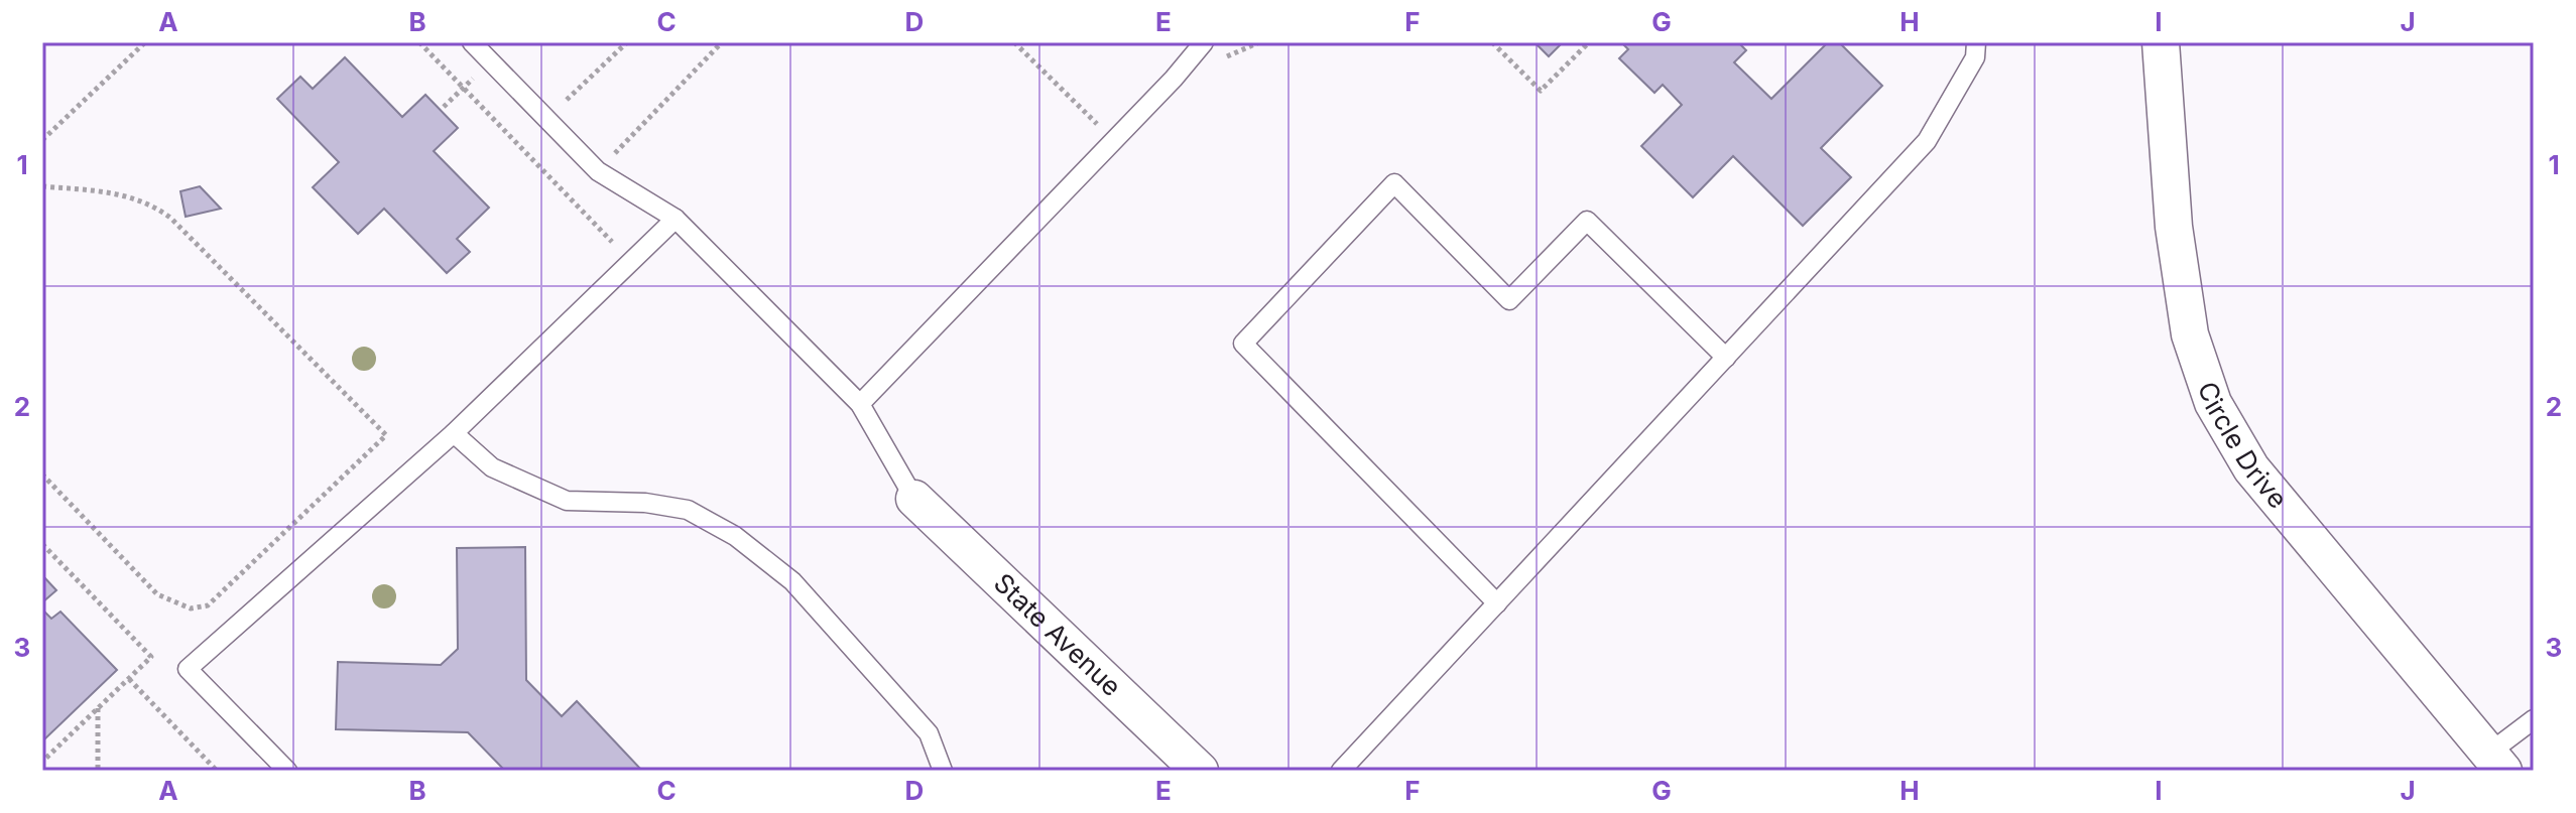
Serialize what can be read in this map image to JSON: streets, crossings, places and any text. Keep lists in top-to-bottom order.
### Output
{
  "streets": {
    "street": ["Circle Drive", "State Avenue"]
  },
  "grid": {
    "columns": [
      "A",
      "B",
      "C",
      "D",
      "E",
      "F",
      "G",
      "H",
      "I",
      "J"
    ],
    "rows": ["1", "2", "3"]
  }
}
